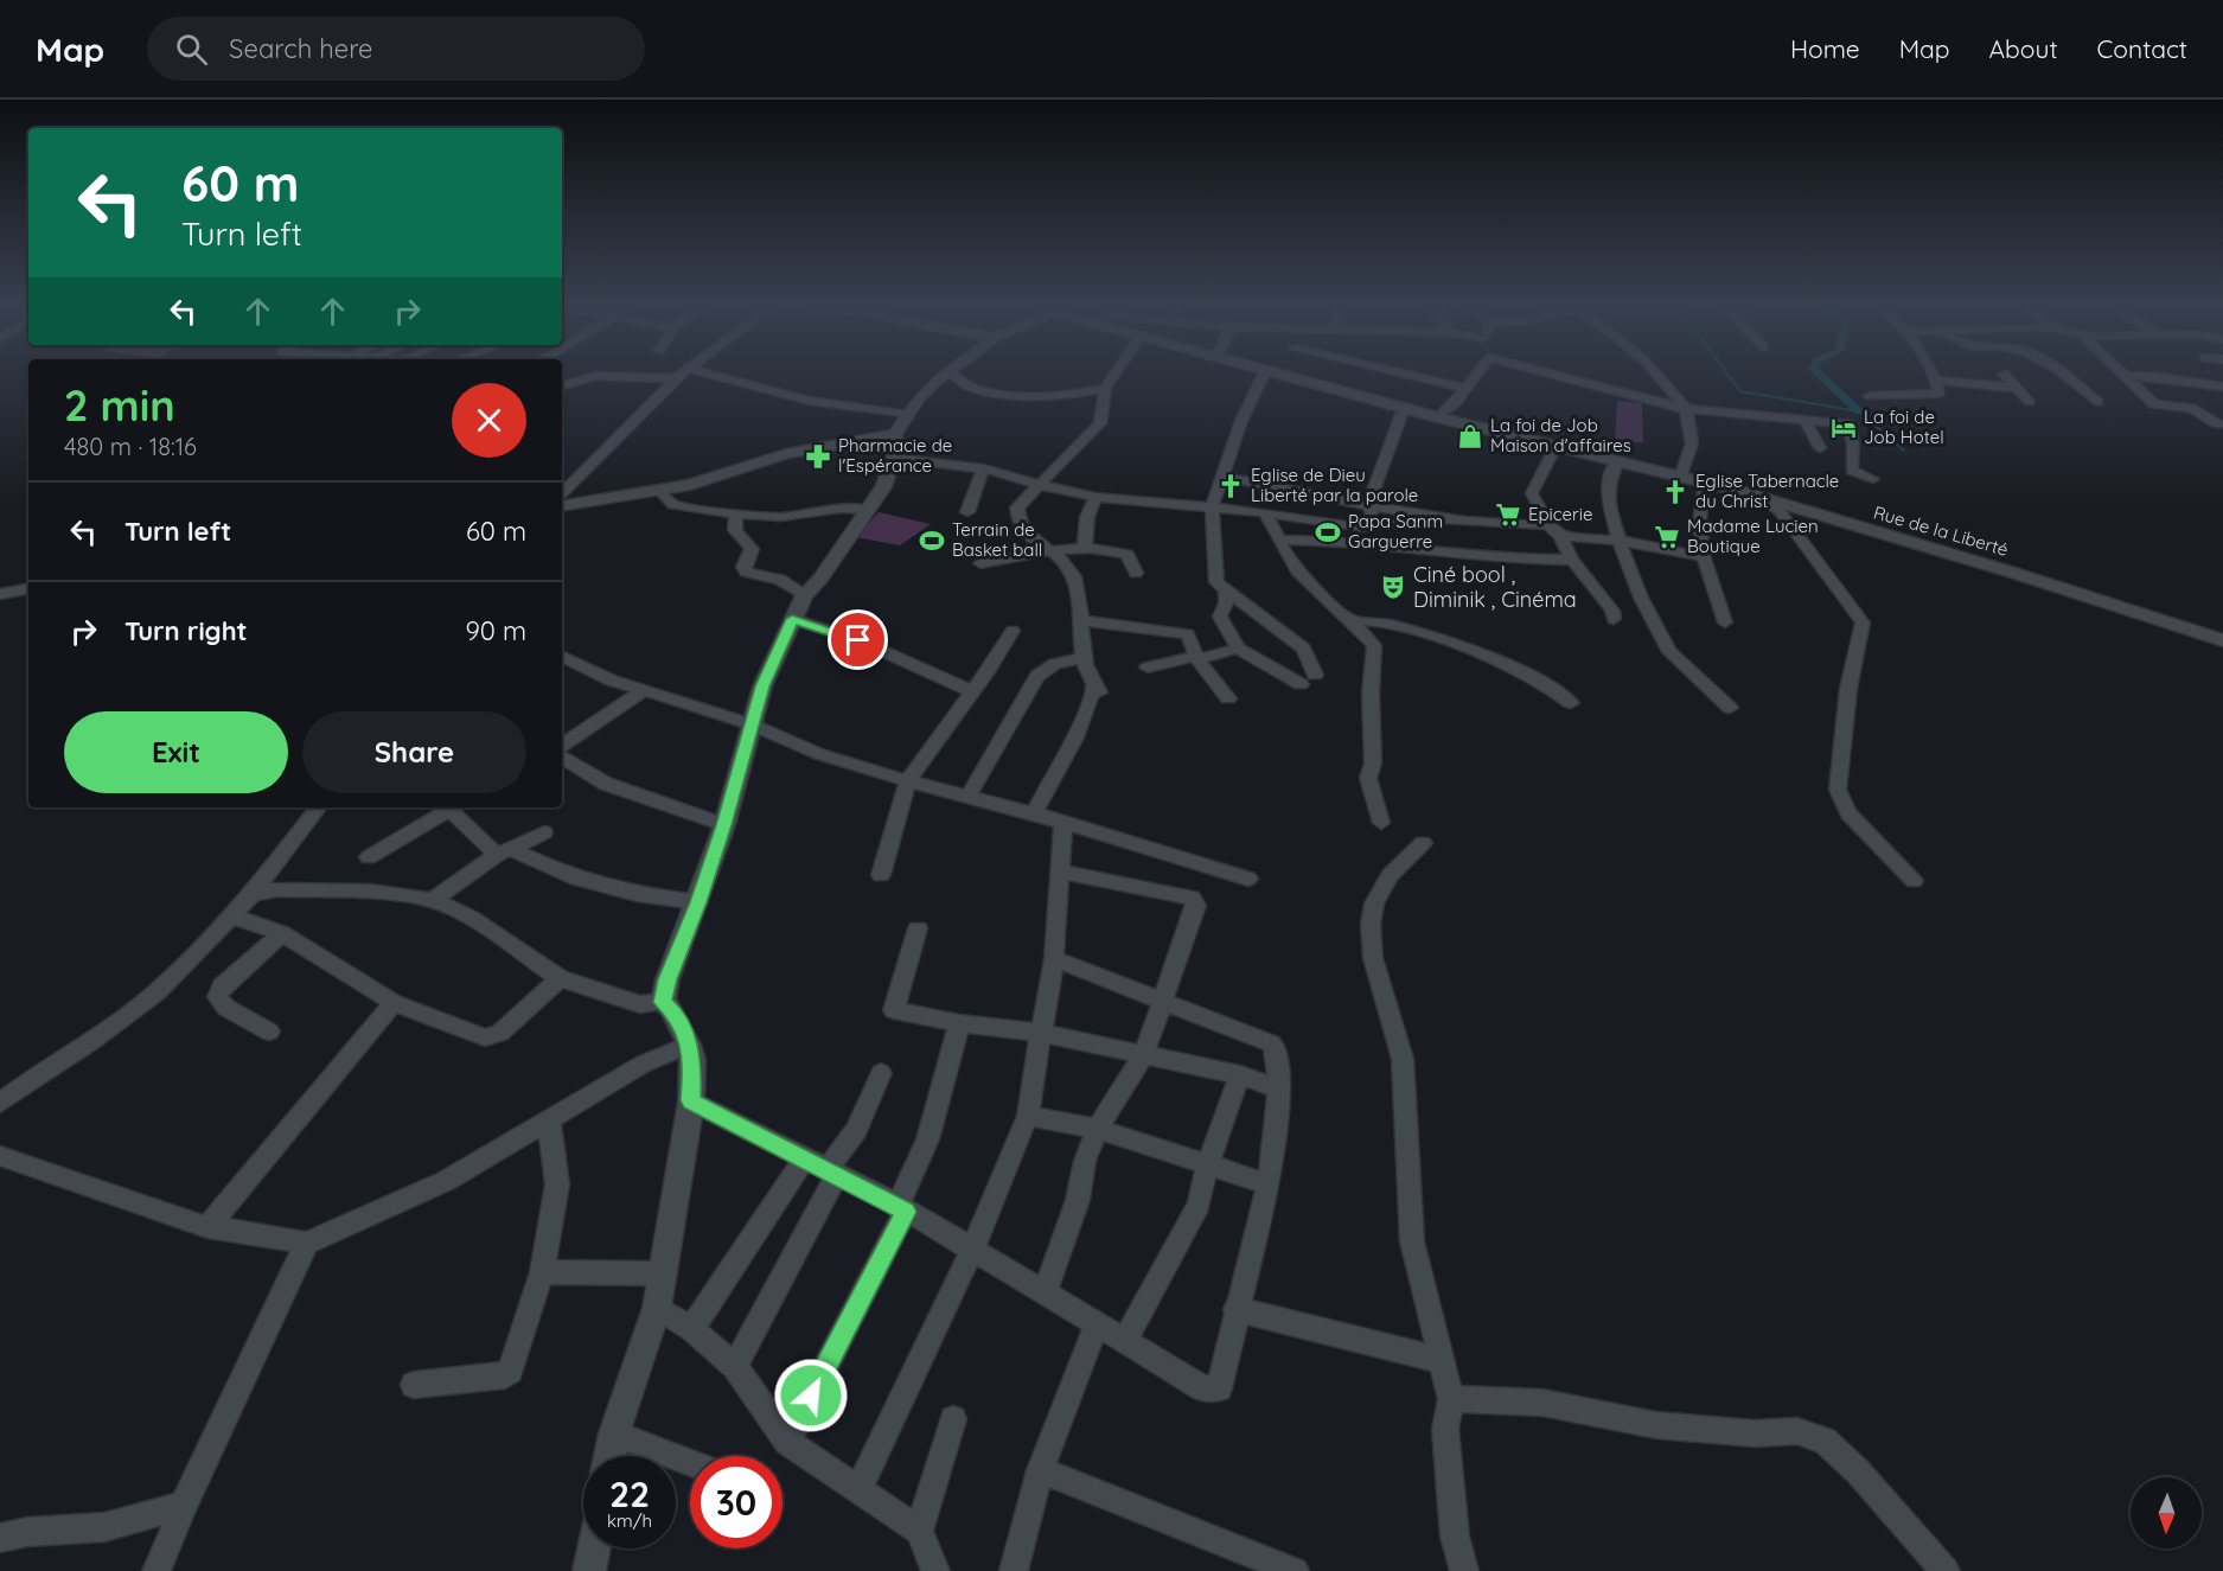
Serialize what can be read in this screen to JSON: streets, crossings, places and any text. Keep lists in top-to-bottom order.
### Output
{
  "streets": {
    "street": ["Rue de la Liberté"]
  },
  "places": {
    "hotel": ["La foi de Job Hotel"],
    "shop": ["La foi de Job Maison d'affaires"],
    "pharmacy": ["Pharmacie de l'Espérance"],
    "church": ["Eglise de Dieu Liberté par la parole", "Eglise Tabernacle du Christ"],
    "supermarket": ["Epicerie", "Madame Lucien Boutique"],
    "sports": ["Papa Sanm Garguerre", "Terrain de Basket ball"],
    "theatre": ["Ciné bool , Diminik , Cinéma"]
  },
  "north": "bottom",
  "page": {
    "header": "Map",
    "search": "Search here",
    "nav": [
      "Home",
      "Map",
      "About",
      "Contact"
    ],
    "turn": ["60 m", "Turn left"],
    "heading": ["2 min", "480 m · 18:16"],
    "list": [
      {
        "name": "Turn left",
        "value": "60 m"
      },
      {
        "name": "Turn right",
        "value": "90 m"
      }
    ],
    "buttons": ["Exit", "Share"],
    "speed": "22 km/h",
    "limit": "30"
  }
}
